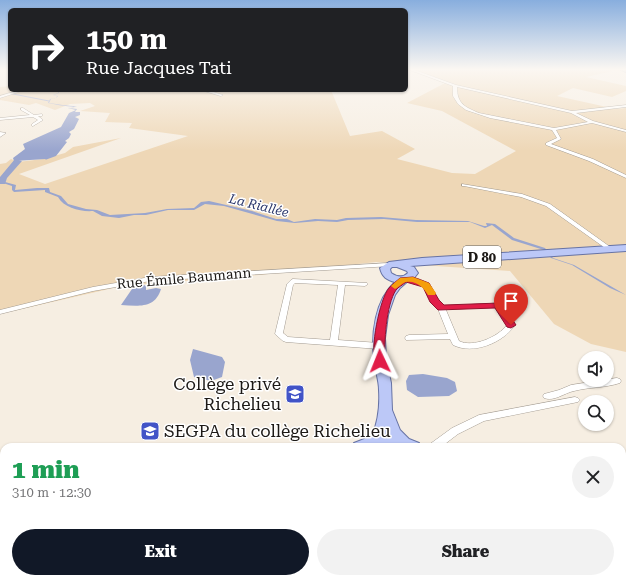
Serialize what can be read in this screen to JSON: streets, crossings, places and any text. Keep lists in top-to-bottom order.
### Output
{
  "streets": {
    "main road": ["D 80"],
    "street": ["Rue Émile Baumann"]
  },
  "water": ["La Riallée"],
  "places": {
    "school or university": ["Collège privé Richelieu", "SEGPA du collège Richelieu"]
  },
  "page": {
    "turn": ["150 m", "Rue Jacques Tati"],
    "heading": ["1 min", "310 m · 12:30"],
    "buttons": ["Exit", "Share"]
  }
}
